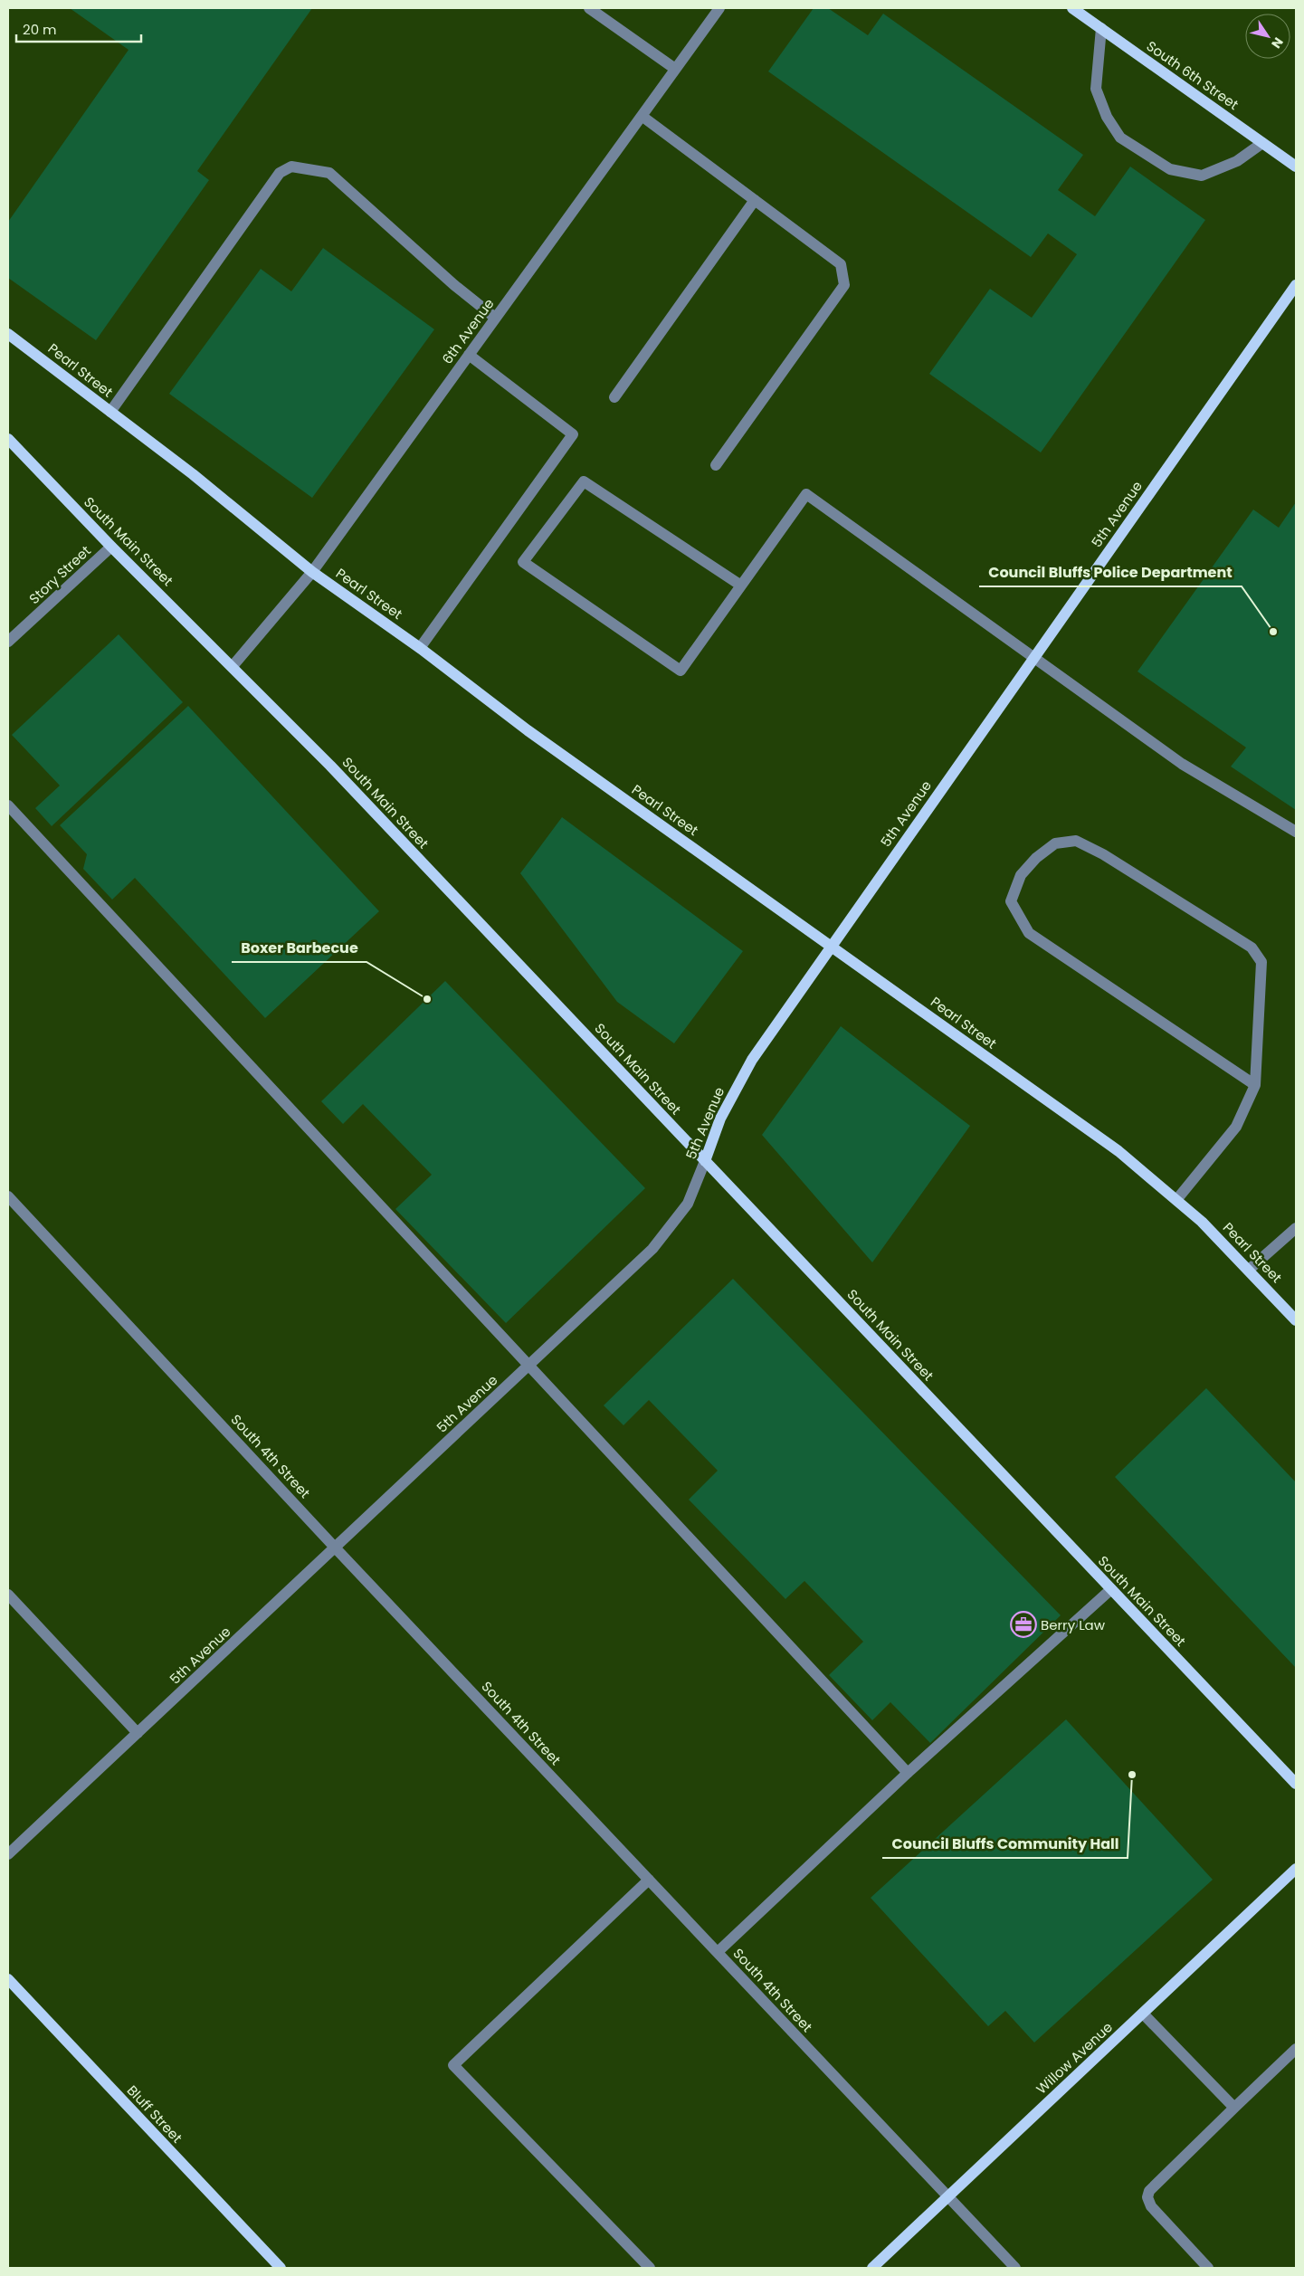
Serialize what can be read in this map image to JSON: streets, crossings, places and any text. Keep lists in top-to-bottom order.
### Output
{
  "streets": {
    "main road": [
      "South 6th Street",
      "Pearl Street",
      "5th Avenue",
      "South Main Street",
      "Willow Avenue",
      "Bluff Street"
    ],
    "street": ["6th Avenue", "Story Street", "South 4th Street"]
  },
  "crossings": [
    ["6th Avenue", "Pearl Street"],
    ["6th Avenue", "South Main Street"],
    ["Pearl Street", "5th Avenue"],
    ["5th Avenue", "South Main Street"],
    ["5th Avenue", "South 4th Street"],
    ["South Main Street", "Story Street"],
    ["South 4th Street", "Willow Avenue"]
  ],
  "places": {
    "other": ["Council Bluffs Police Department", "Boxer Barbecue", "Council Bluffs Community Hall"],
    "office": ["Berry Law"]
  },
  "scale_bar": "20 m",
  "north": "bottom right"
}
